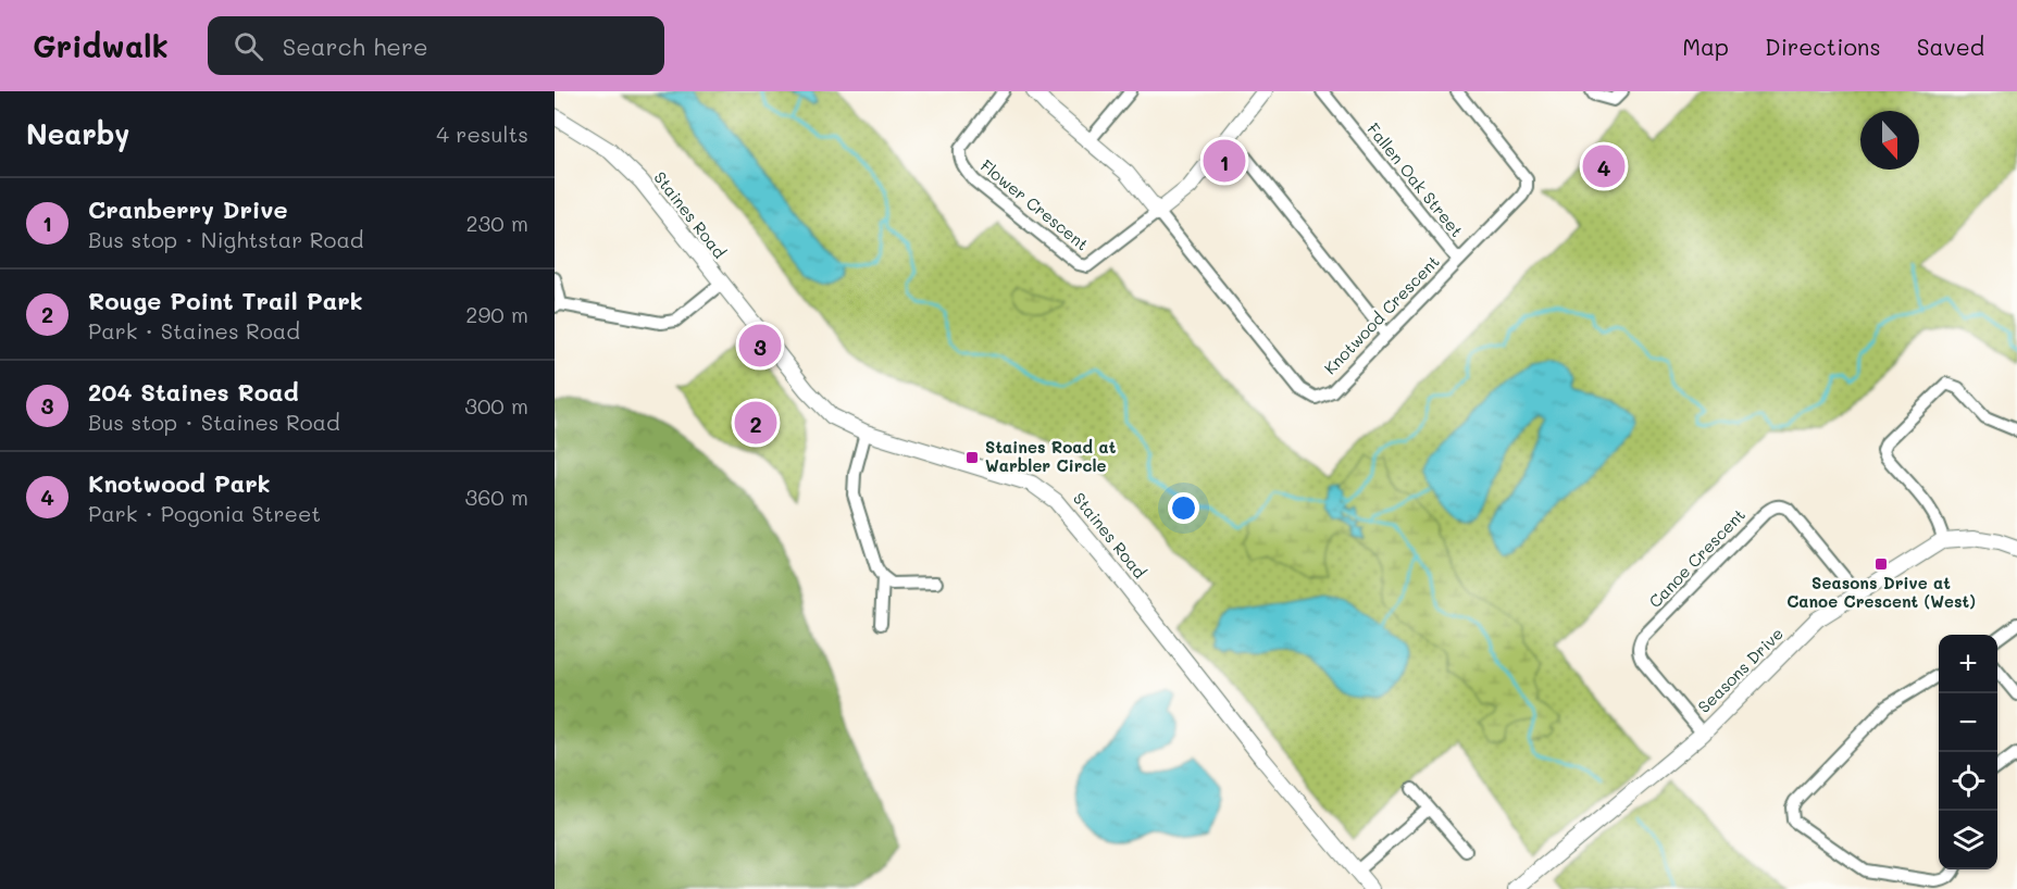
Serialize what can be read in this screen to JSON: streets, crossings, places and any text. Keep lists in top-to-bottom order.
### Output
{
  "streets": {
    "street": [
      "Fallen Oak Street",
      "Flower Crescent",
      "Staines Road",
      "Knotwood Crescent",
      "Canoe Crescent",
      "Seasons Drive"
    ]
  },
  "crossings": [
    ["Fallen Oak Street", "Knotwood Crescent"],
    ["Flower Crescent", "Knotwood Crescent"],
    ["Canoe Crescent", "Seasons Drive"]
  ],
  "places": {
    "transit": ["Staines Road at Warbler Circle", "Seasons Drive at Canoe Crescent (West)"]
  },
  "north": "bottom",
  "page": {
    "header": "Gridwalk",
    "search": "Search here",
    "nav": ["Map", "Directions", "Saved"],
    "heading": ["Nearby", "4 results"],
    "pins": [
      "1",
      "4",
      "3",
      "2"
    ],
    "list": [
      {
        "mark": "1",
        "name": "Cranberry Drive",
        "note": "Bus stop · Nightstar Road",
        "value": "230 m"
      },
      {
        "mark": "2",
        "name": "Rouge Point Trail Park",
        "note": "Park · Staines Road",
        "value": "290 m"
      },
      {
        "mark": "3",
        "name": "204 Staines Road",
        "note": "Bus stop · Staines Road",
        "value": "300 m"
      },
      {
        "mark": "4",
        "name": "Knotwood Park",
        "note": "Park · Pogonia Street",
        "value": "360 m"
      }
    ],
    "map_buttons": ["+", "−"]
  }
}
